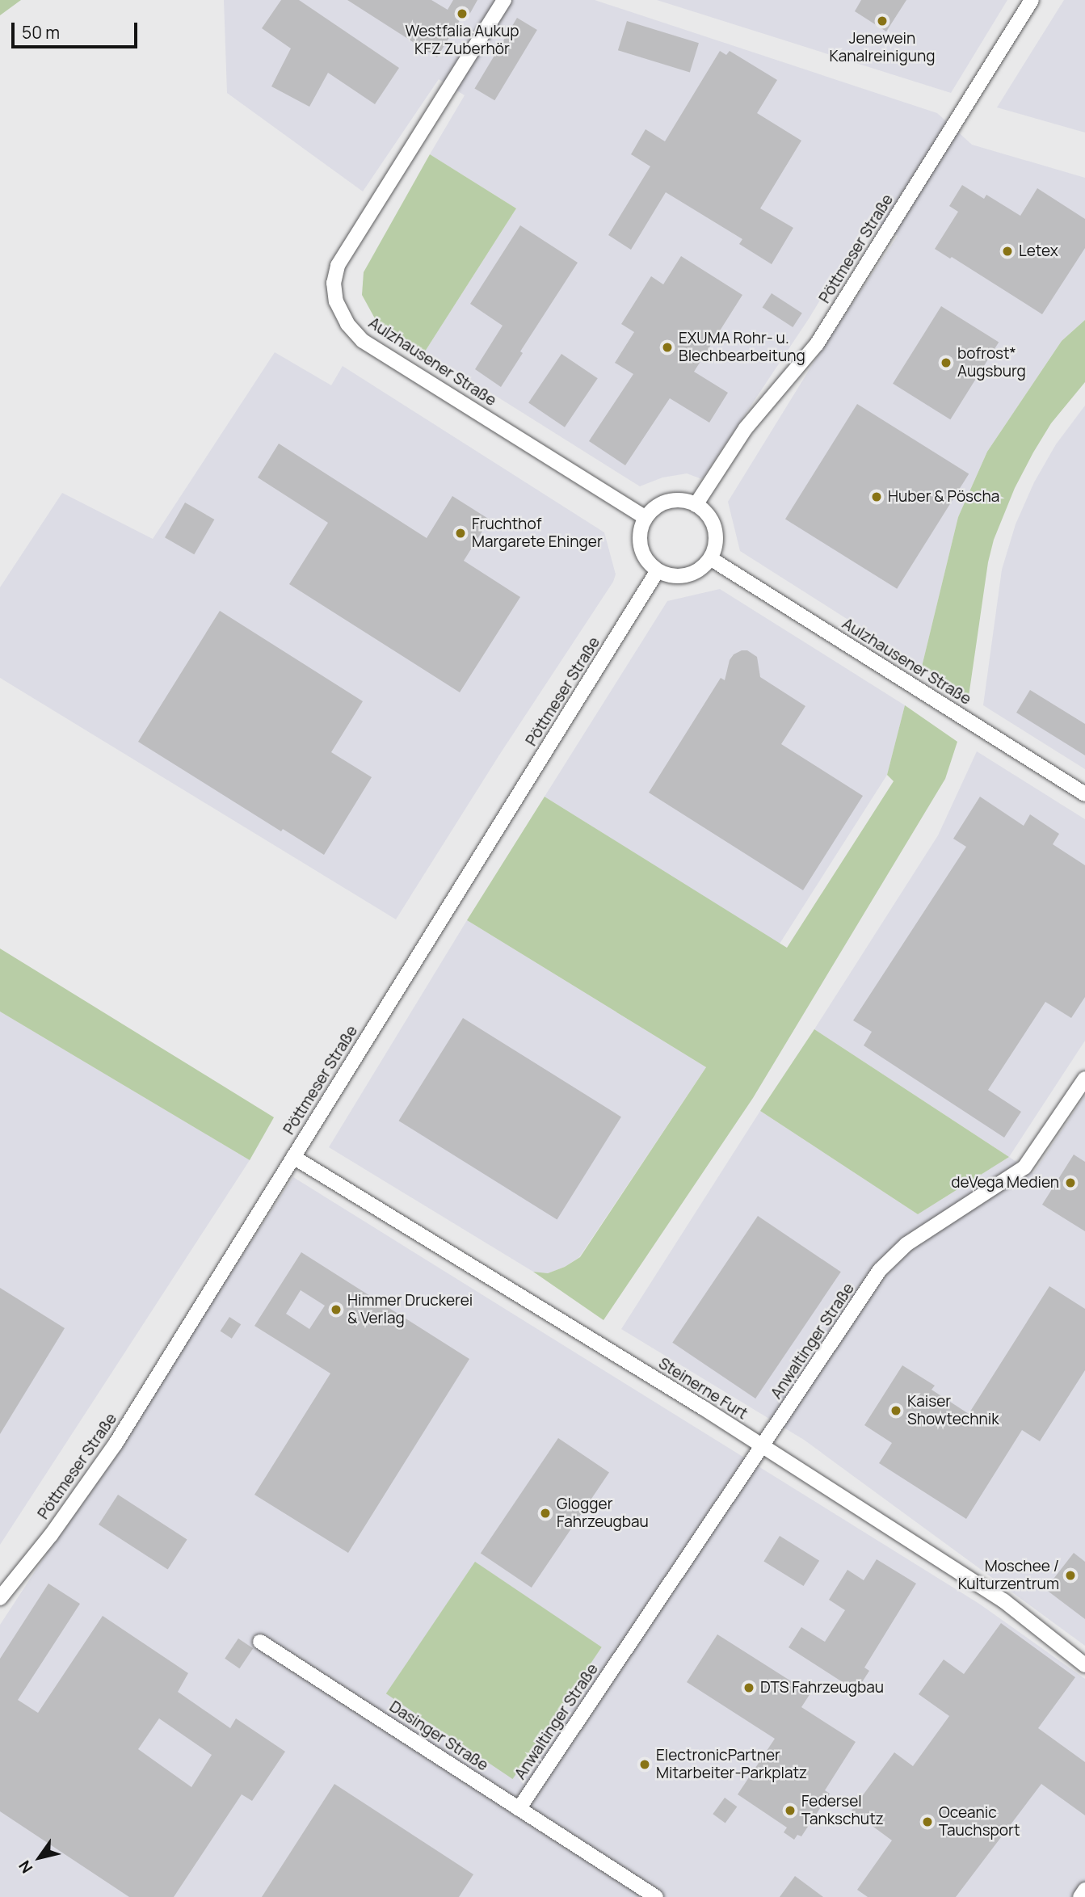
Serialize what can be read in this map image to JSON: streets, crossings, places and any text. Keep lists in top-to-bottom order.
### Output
{
  "streets": {
    "street": [
      "Pöttmeser Straße",
      "Aulzhausener Straße",
      "Anwaltinger Straße",
      "Steinerne Furt",
      "Dasinger Straße"
    ]
  },
  "crossings": [
    ["Pöttmeser Straße", "Aulzhausener Straße"],
    ["Pöttmeser Straße", "Steinerne Furt"],
    ["Anwaltinger Straße", "Steinerne Furt"],
    ["Anwaltinger Straße", "Dasinger Straße"]
  ],
  "places": [
    "Westfalia Aukup KFZ Zuberhör",
    "Jenewein Kanalreinigung",
    "Letex",
    "EXUMA Rohr- u. Blechbearbeitung",
    "bofrost* Augsburg",
    "Huber & Pöscha",
    "Fruchthof Margarete Ehinger",
    "deVega Medien",
    "Himmer Druckerei & Verlag",
    "Kaiser Showtechnik",
    "Glogger Fahrzeugbau",
    "Moschee / Kulturzentrum",
    "DTS Fahrzeugbau",
    "ElectronicPartner Mitarbeiter-Parkplatz",
    "Federsel Tankschutz",
    "Oceanic Tauchsport"
  ],
  "scale_bar": "50 m",
  "north": "bottom left"
}
